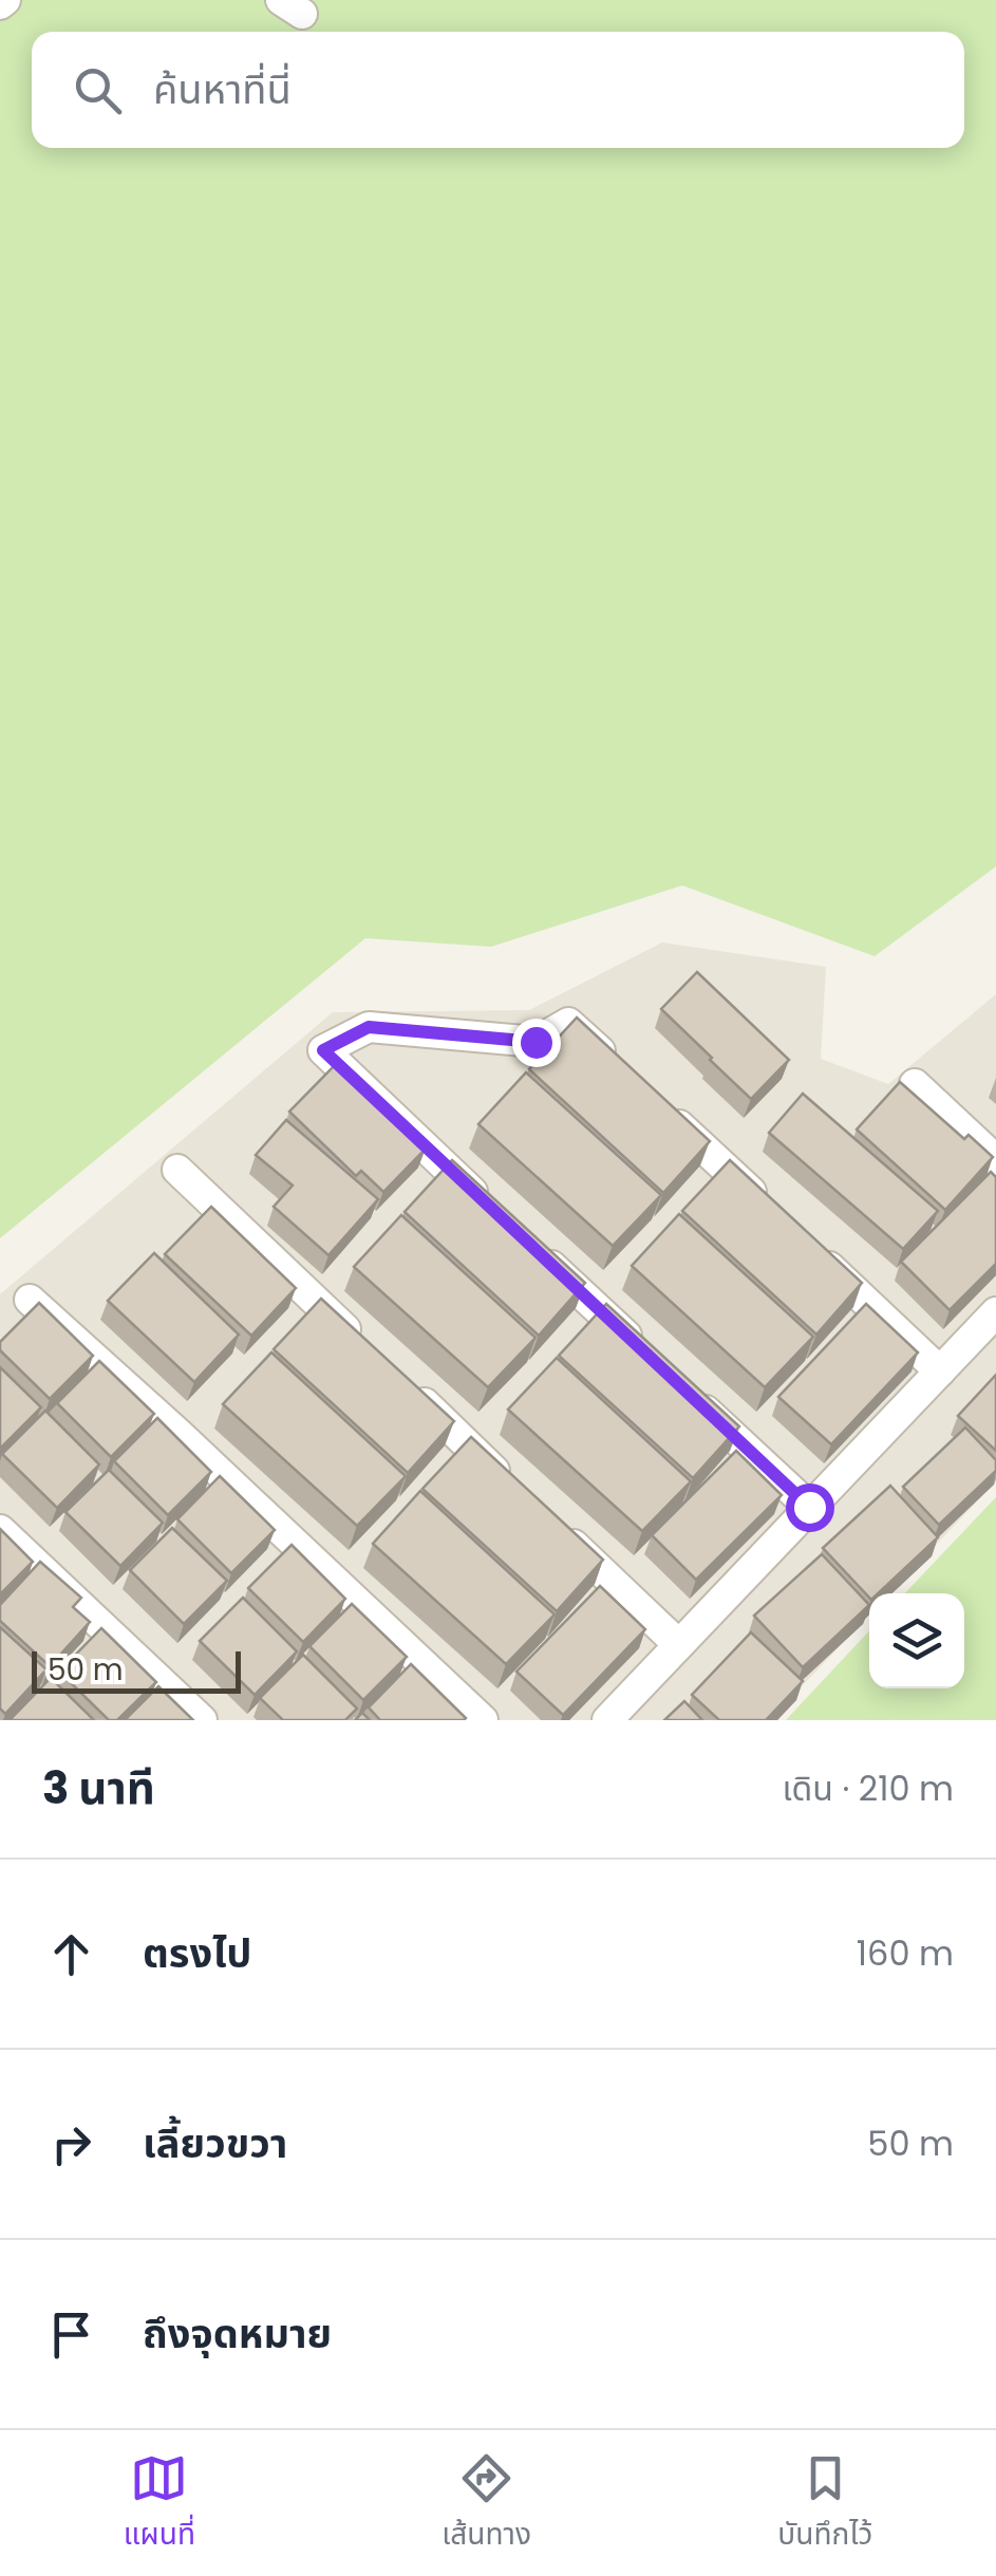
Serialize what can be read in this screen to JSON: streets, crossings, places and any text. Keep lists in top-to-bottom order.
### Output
{
  "scale_bar": "50 m",
  "page": {
    "search": "ค้นหาที่นี่",
    "scale": "50 m",
    "heading": ["3 นาที", "เดิน · 210 m"],
    "list": [
      ["ตรงไป", "160 m"],
      ["เลี้ยวขวา", "50 m"],
      "ถึงจุดหมาย"
    ],
    "nav": ["แผนที่", "เส้นทาง", "บันทึกไว้"]
  }
}
